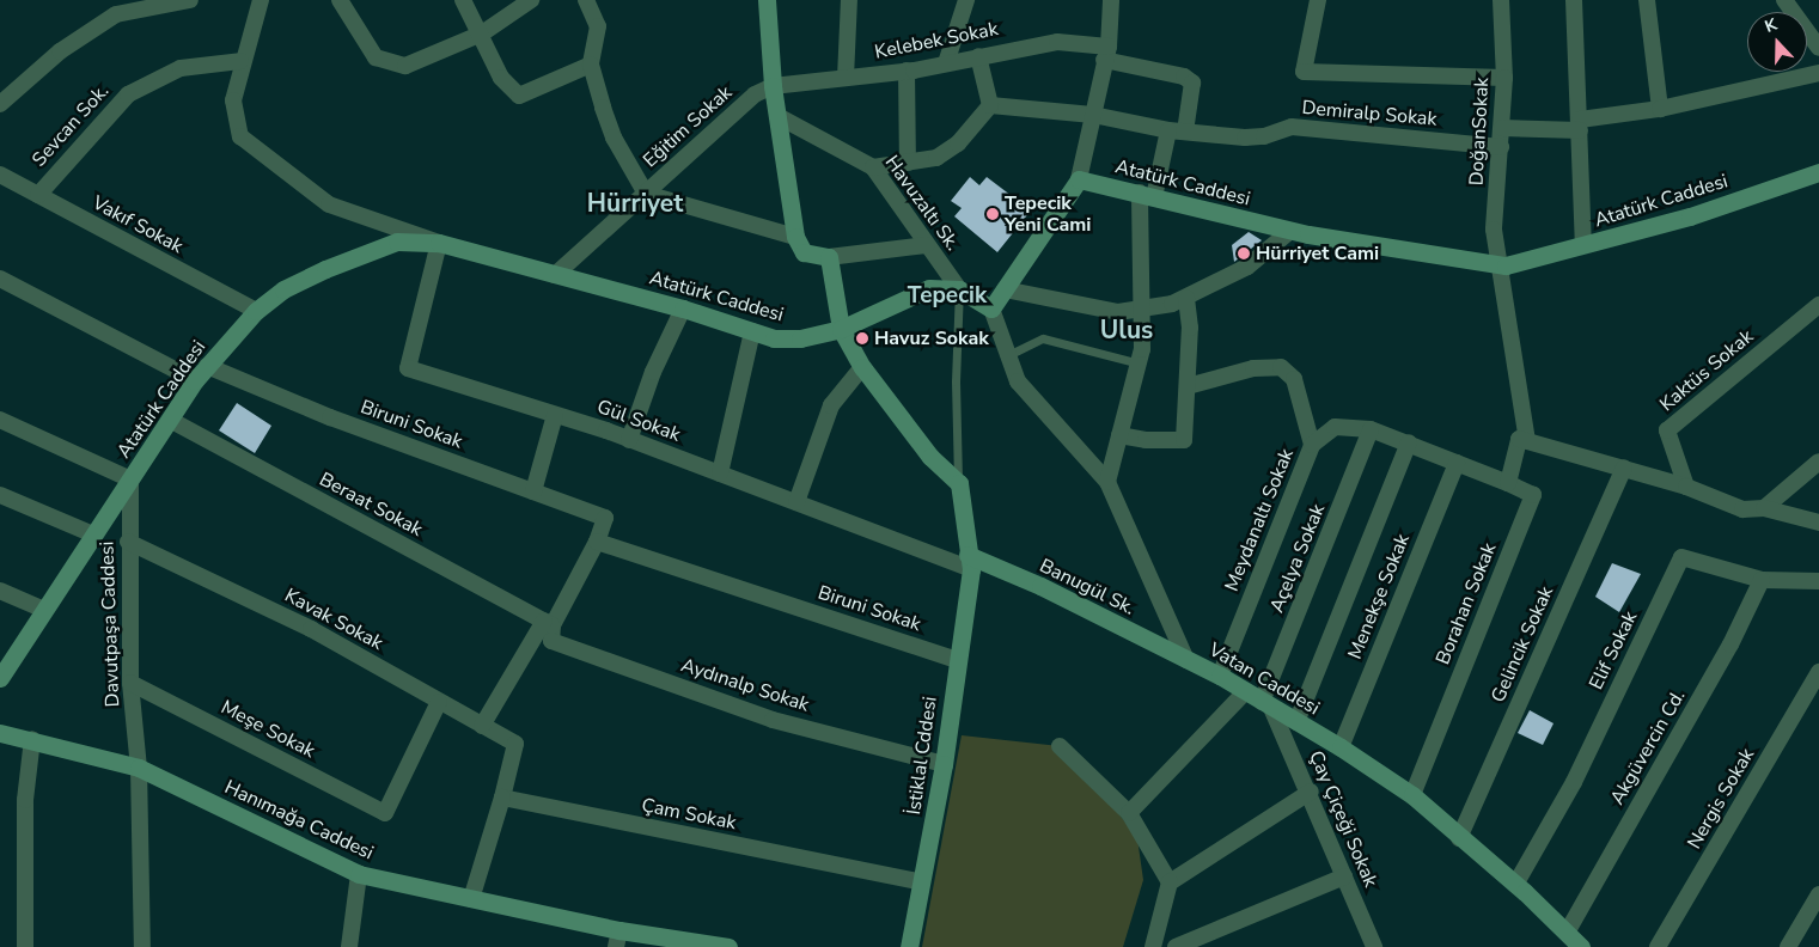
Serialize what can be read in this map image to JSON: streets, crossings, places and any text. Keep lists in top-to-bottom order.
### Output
{
  "streets": {
    "main road": [
      "Atatürk Caddesi",
      "Banugül Sk.",
      "Vatan Caddesi",
      "İstiklal Cddesi",
      "Hanımağa Caddesi"
    ],
    "street": [
      "Kelebek Sokak",
      "Demiralp Sokak",
      "Sevcan Sok.",
      "Eğitim Sokak",
      "DoğanSokak",
      "Havuzaltı Sk.",
      "Vakıf Sokak",
      "Kaktüs Sokak",
      "Gül Sokak",
      "Biruni Sokak",
      "Beraat Sokak",
      "Meydanaltı Sokak",
      "Açelya Sokak",
      "Menekşe Sokak",
      "Borahan Sokak",
      "Kavak Sokak",
      "Davutpaşa Caddesi",
      "Gelincik Sokak",
      "Elif Sokak",
      "Aydınalp Sokak",
      "Meşe Sokak",
      "Akgüvercin Cd.",
      "Nergis Sokak",
      "Çam Sokak",
      "Çay Çiçeği Sokak"
    ]
  },
  "crossings": [
    ["Kelebek Sokak", "Demiralp Sokak"],
    ["Kelebek Sokak", "Eğitim Sokak"],
    ["Demiralp Sokak", "DoğanSokak"],
    ["Sevcan Sok.", "Vakıf Sokak"],
    ["Eğitim Sokak", "Atatürk Caddesi"],
    ["DoğanSokak", "Atatürk Caddesi"],
    ["Atatürk Caddesi", "Havuzaltı Sk."],
    ["Atatürk Caddesi", "Vakıf Sokak"],
    ["Atatürk Caddesi", "Gül Sokak"],
    ["Atatürk Caddesi", "Biruni Sokak"],
    ["Atatürk Caddesi", "Beraat Sokak"],
    ["Atatürk Caddesi", "Davutpaşa Caddesi"],
    ["Atatürk Caddesi", "Vatan Caddesi"],
    ["Gül Sokak", "Banugül Sk."],
    ["Gül Sokak", "İstiklal Cddesi"],
    ["Biruni Sokak", "İstiklal Cddesi"],
    ["Beraat Sokak", "Aydınalp Sokak"],
    ["Meydanaltı Sokak", "Açelya Sokak"],
    ["Meydanaltı Sokak", "Menekşe Sokak"],
    ["Meydanaltı Sokak", "Borahan Sokak"],
    ["Meydanaltı Sokak", "Vatan Caddesi"],
    ["Açelya Sokak", "Vatan Caddesi"],
    ["Açelya Sokak", "Çay Çiçeği Sokak"],
    ["Banugül Sk.", "Vatan Caddesi"],
    ["Banugül Sk.", "İstiklal Cddesi"],
    ["Menekşe Sokak", "Vatan Caddesi"],
    ["Borahan Sokak", "Vatan Caddesi"],
    ["Kavak Sokak", "Davutpaşa Caddesi"],
    ["Kavak Sokak", "Meşe Sokak"],
    ["Kavak Sokak", "Çam Sokak"],
    ["Davutpaşa Caddesi", "Meşe Sokak"],
    ["Davutpaşa Caddesi", "Hanımağa Caddesi"],
    ["Gelincik Sokak", "Vatan Caddesi"],
    ["Elif Sokak", "Vatan Caddesi"],
    ["Elif Sokak", "Akgüvercin Cd."],
    ["Vatan Caddesi", "Akgüvercin Cd."],
    ["Vatan Caddesi", "Çay Çiçeği Sokak"],
    ["Aydınalp Sokak", "İstiklal Cddesi"],
    ["İstiklal Cddesi", "Çam Sokak"]
  ],
  "districts": ["Hürriyet", "Tepecik", "Ulus"],
  "places": ["Tepecik Yeni Cami", "Hürriyet Cami", "Havuz Sokak"],
  "north": "top"
}
